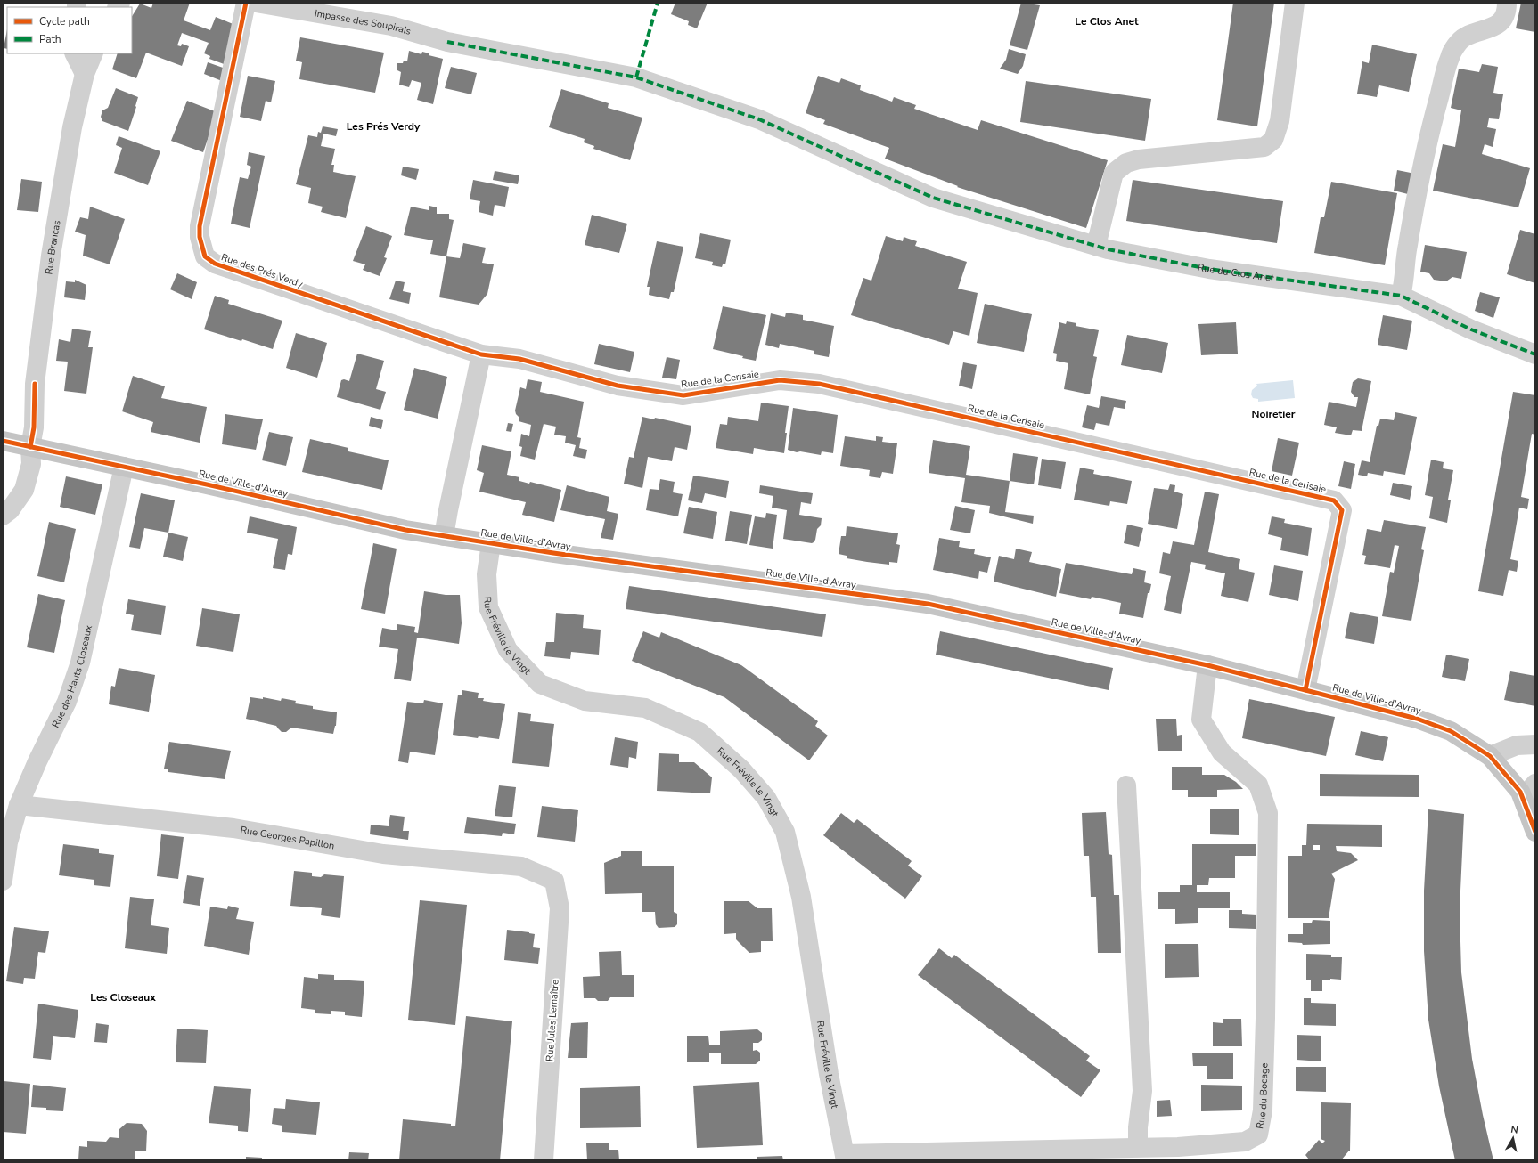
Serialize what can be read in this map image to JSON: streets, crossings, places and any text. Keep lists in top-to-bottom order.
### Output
{
  "streets": {
    "main road": ["Rue de Ville-d'Avray"],
    "street": [
      "Impasse des Soupirais",
      "Rue Brancas",
      "Rue des Prés Verdy",
      "Rue du Clos Anet",
      "Rue de la Cerisaie",
      "Rue Fréville le Vingt",
      "Rue des Hauts Closeaux",
      "Rue Georges Papillon",
      "Rue Jules Lemaître",
      "Rue du Bocage"
    ]
  },
  "crossings": [
    ["Impasse des Soupirais", "Rue du Clos Anet"],
    ["Rue Brancas", "Rue de Ville-d'Avray"],
    ["Rue des Prés Verdy", "Rue de la Cerisaie"],
    ["Rue de la Cerisaie", "Rue de Ville-d'Avray"],
    ["Rue de Ville-d'Avray", "Rue Fréville le Vingt"],
    ["Rue de Ville-d'Avray", "Rue des Hauts Closeaux"],
    ["Rue de Ville-d'Avray", "Rue du Bocage"],
    ["Rue Fréville le Vingt", "Rue du Bocage"],
    ["Rue des Hauts Closeaux", "Rue Georges Papillon"],
    ["Rue Georges Papillon", "Rue Jules Lemaître"]
  ],
  "districts": [
    "Le Clos Anet",
    "Les Prés Verdy",
    "Noiretier",
    "Les Closeaux"
  ],
  "legend": ["Cycle path", "Path"],
  "north": "top"
}
